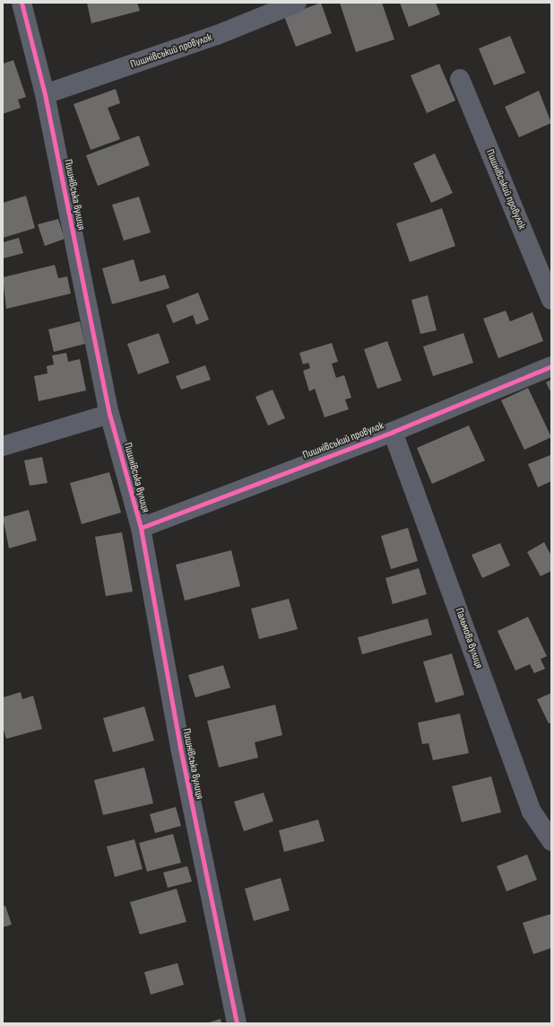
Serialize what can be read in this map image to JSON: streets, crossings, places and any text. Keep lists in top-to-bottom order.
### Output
{
  "streets": {
    "street": ["Пишнівський провулок", "Пишнівська вулиця", "Пальмова вулиця"]
  },
  "crossings": [
    ["Пишнівський провулок", "Пишнівська вулиця"],
    ["Пишнівський провулок", "Пальмова вулиця"]
  ]
}
